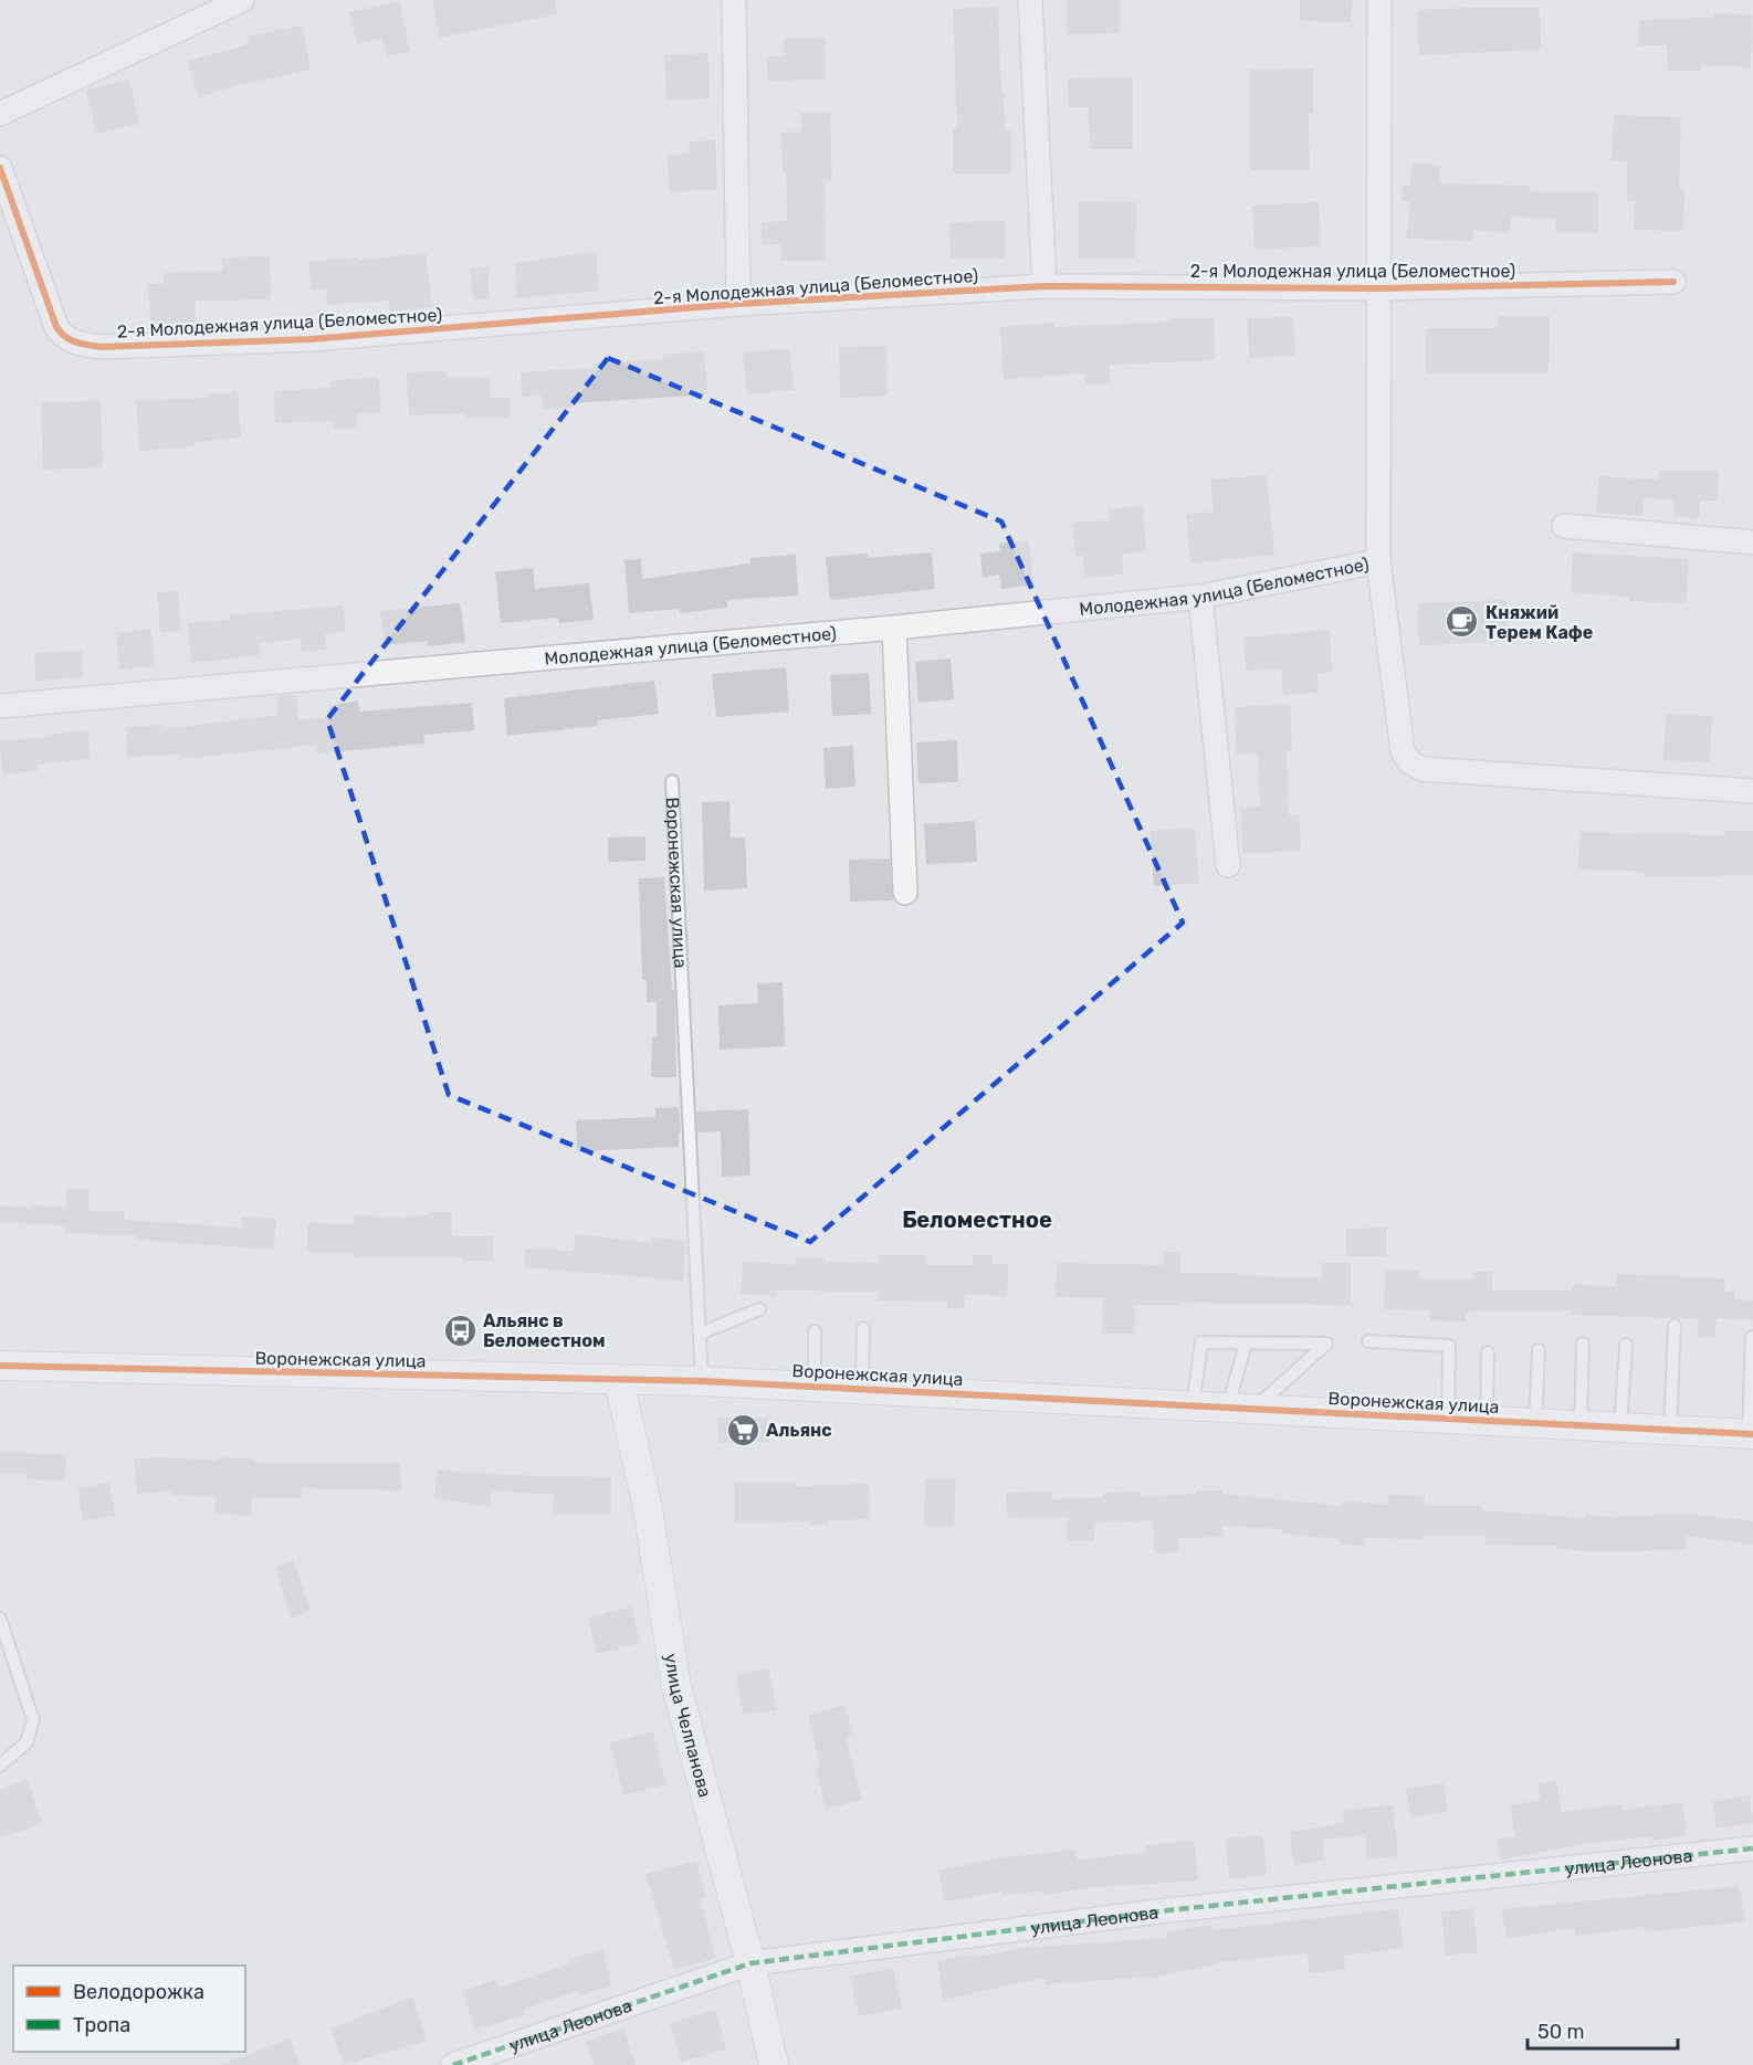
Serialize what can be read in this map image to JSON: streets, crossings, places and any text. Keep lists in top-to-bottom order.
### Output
{
  "streets": {
    "street": [
      "2-я Молодежная улица (Беломестное)",
      "Молодежная улица (Беломестное)",
      "Воронежская улица",
      "улица Челпанова",
      "улица Леонова"
    ]
  },
  "crossings": [
    ["2-я Молодежная улица (Беломестное)", "Молодежная улица (Беломестное)"],
    ["Воронежская улица", "улица Челпанова"],
    ["улица Челпанова", "улица Леонова"]
  ],
  "districts": ["Беломестное"],
  "places": {
    "cafe": ["Княжий Терем Кафе"],
    "bus stop": ["Альянс в Беломестном"],
    "supermarket": ["Альянс"]
  },
  "legend": ["Велодорожка", "Тропа"],
  "scale_bar": "50 m"
}
